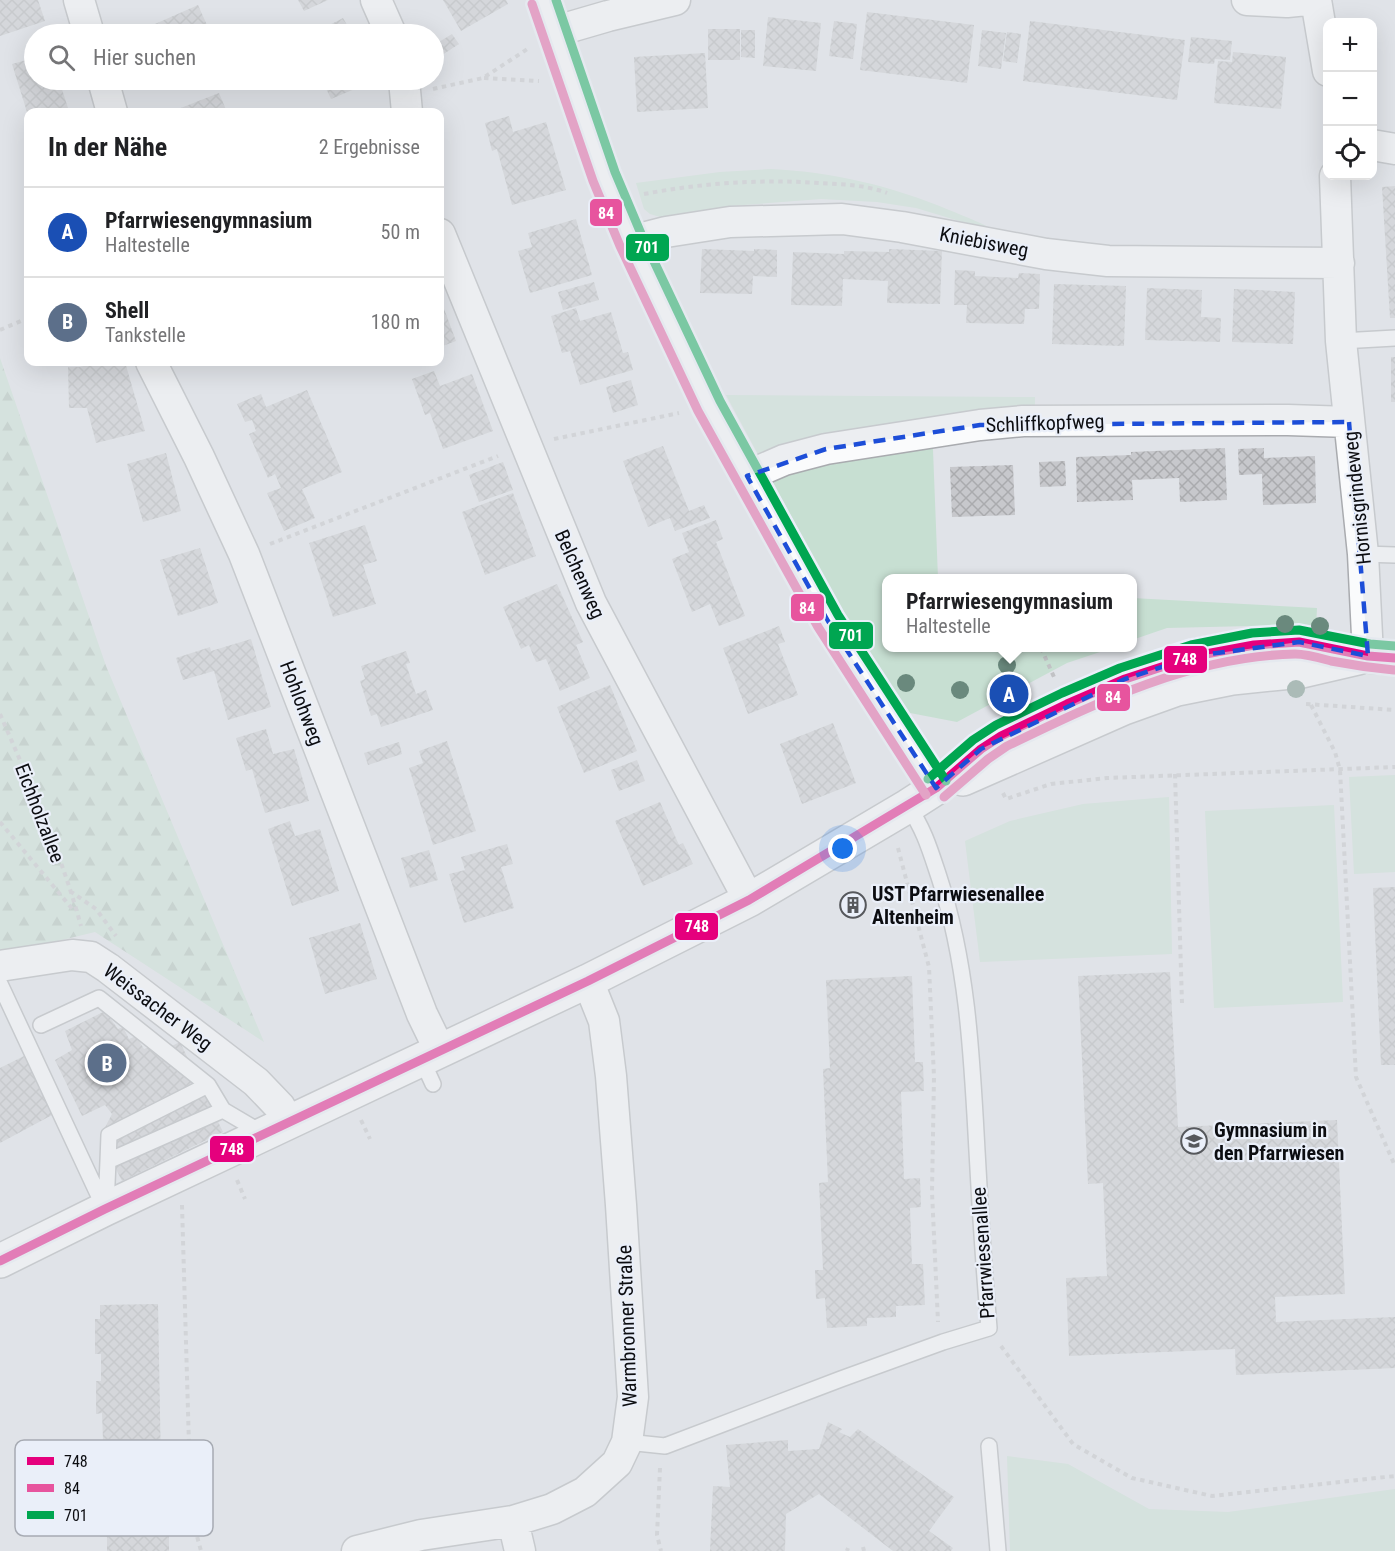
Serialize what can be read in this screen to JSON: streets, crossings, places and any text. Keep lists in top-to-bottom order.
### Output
{
  "streets": {
    "street": [
      "Kniebisweg",
      "Schliffkopfweg",
      "Hornisgrindeweg",
      "Belchenweg",
      "Hohlohweg",
      "Weissacher Weg",
      "Warmbronner Straße"
    ],
    "lane": ["Pfarrwiesenallee"],
    "path": ["Eichholzallee"]
  },
  "crossings": [
    ["Kniebisweg", "Hornisgrindeweg"],
    ["Schliffkopfweg", "Hornisgrindeweg"],
    ["Pfarrwiesenallee", "Warmbronner Straße"]
  ],
  "places": {
    "building": ["UST Pfarrwiesenallee Altenheim"],
    "school or university": ["Gymnasium in den Pfarrwiesen"]
  },
  "lines": ["transit line 701", "transit line 84", "transit line 748"],
  "legend": ["748", "84", "701"],
  "page": {
    "map_buttons": ["+", "−"],
    "search": "Hier suchen",
    "heading": ["In der Nähe", "2 Ergebnisse"],
    "list": [
      {
        "mark": "A",
        "name": "Pfarrwiesengymnasium",
        "note": "Haltestelle",
        "value": "50 m"
      },
      {
        "mark": "B",
        "name": "Shell",
        "note": "Tankstelle",
        "value": "180 m"
      }
    ],
    "popup": ["Pfarrwiesengymnasium", "Haltestelle"],
    "pins": ["A", "B"]
  }
}
